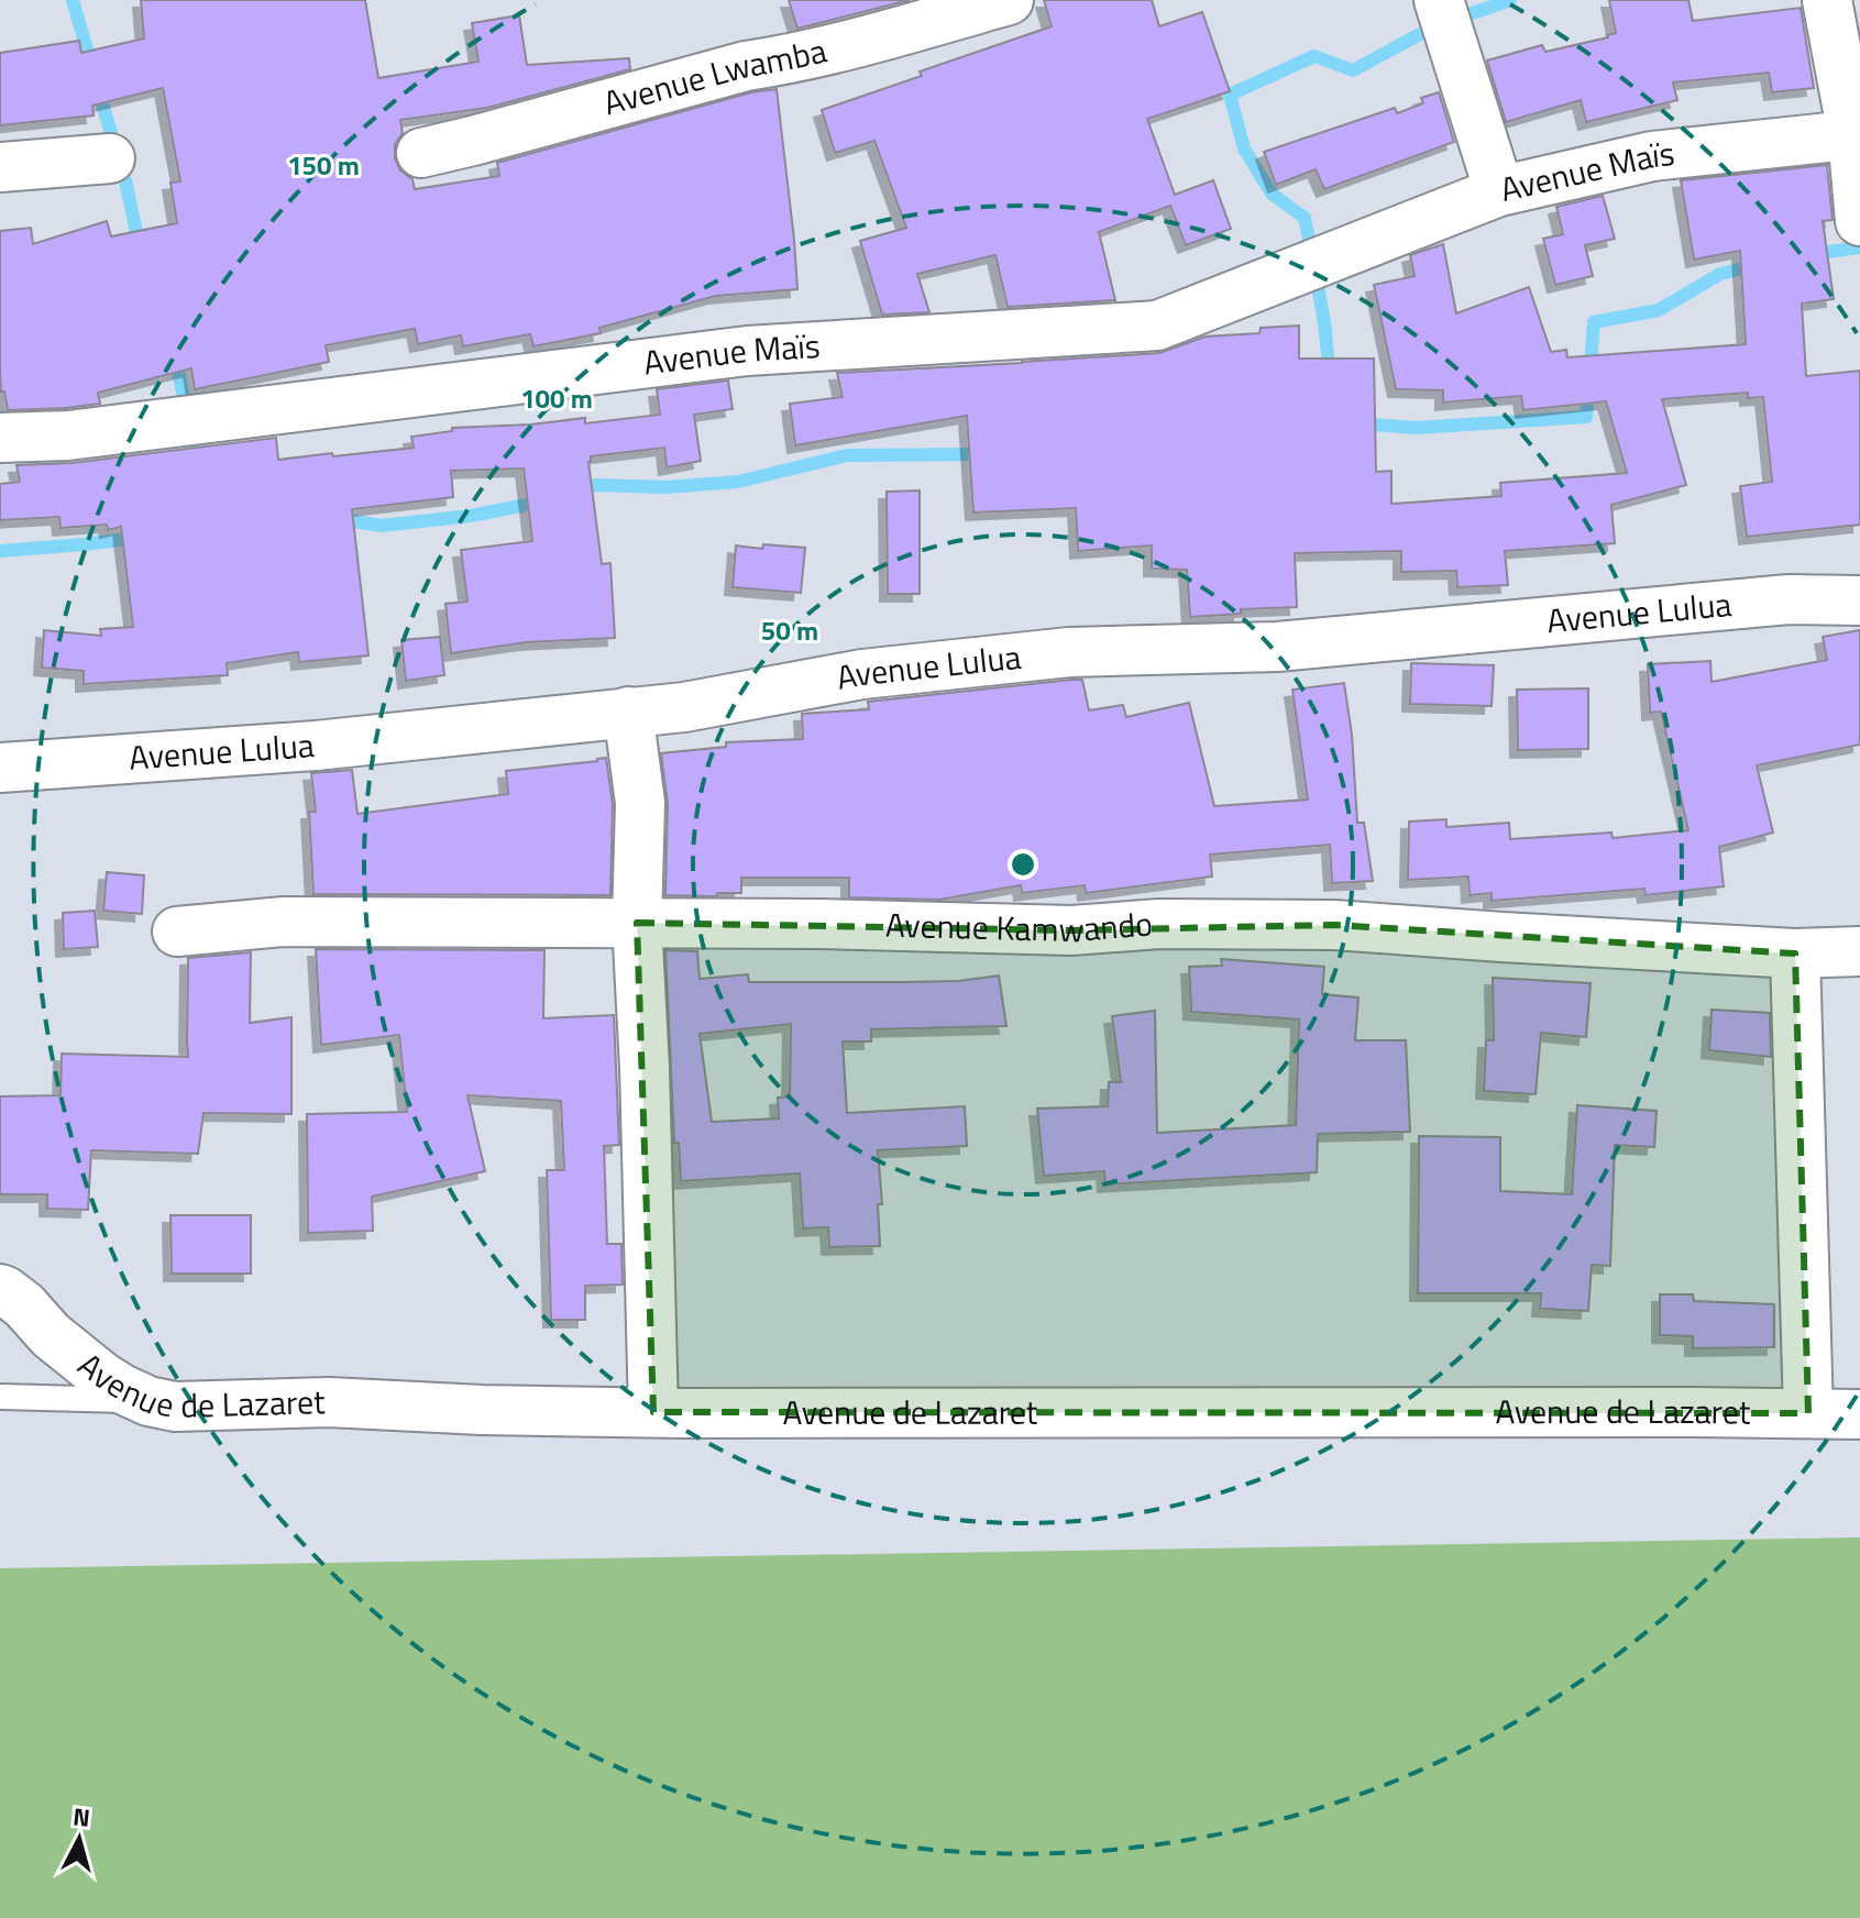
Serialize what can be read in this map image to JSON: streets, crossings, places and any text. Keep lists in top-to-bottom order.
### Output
{
  "streets": {
    "street": [
      "Avenue Lwamba",
      "Avenue Maïs",
      "Avenue Lulua",
      "Avenue Kamwando",
      "Avenue de Lazaret"
    ]
  },
  "north": "top",
  "rings": ["150 m", "100 m", "50 m"]
}
